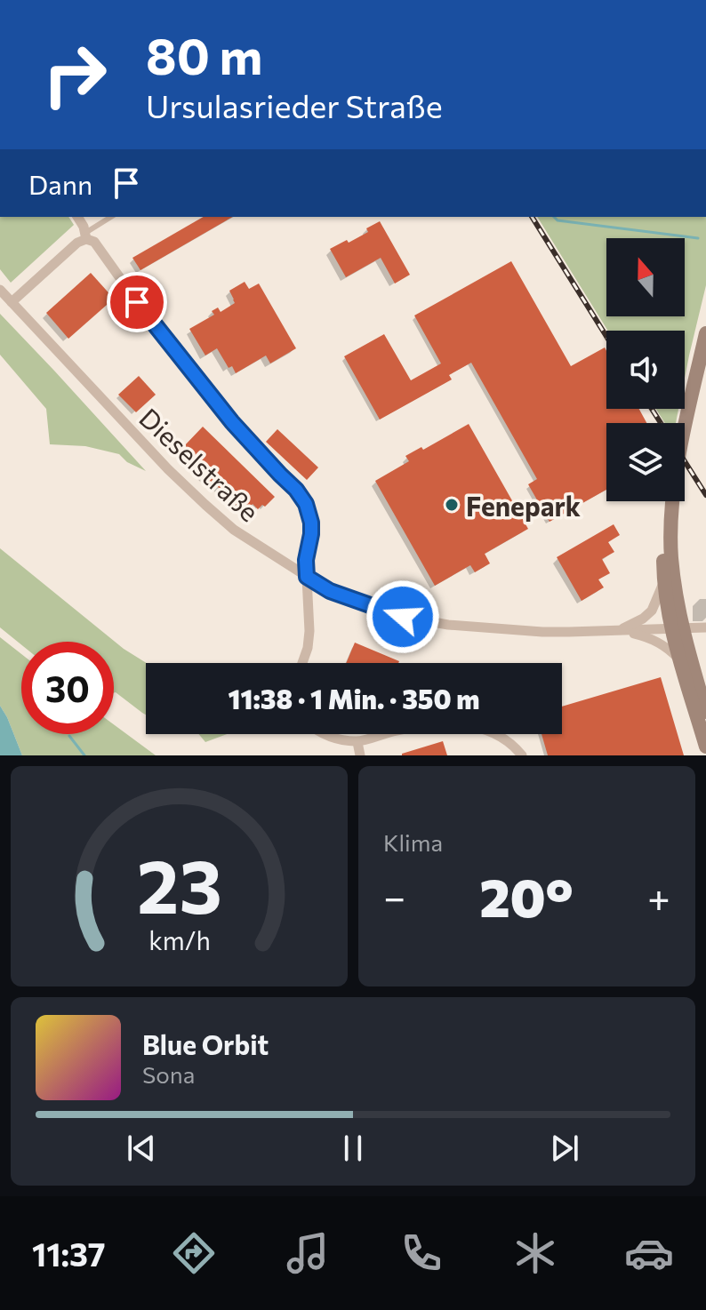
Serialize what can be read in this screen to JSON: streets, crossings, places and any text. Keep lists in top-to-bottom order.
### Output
{
  "streets": {
    "street": ["Dieselstraße"]
  },
  "places": ["Fenepark"],
  "north": "top",
  "page": {
    "turn": ["80 m", "Ursulasrieder Straße"],
    "then": "Dann",
    "limit": "30",
    "trip": "11:38 · 1 Min. · 350 m",
    "tile": "Klima",
    "heat": ["−", "20°", "+"],
    "song": ["Blue Orbit", "Sona"],
    "tabs": "11:37",
    "gauge": ["23", "km/h"]
  }
}
